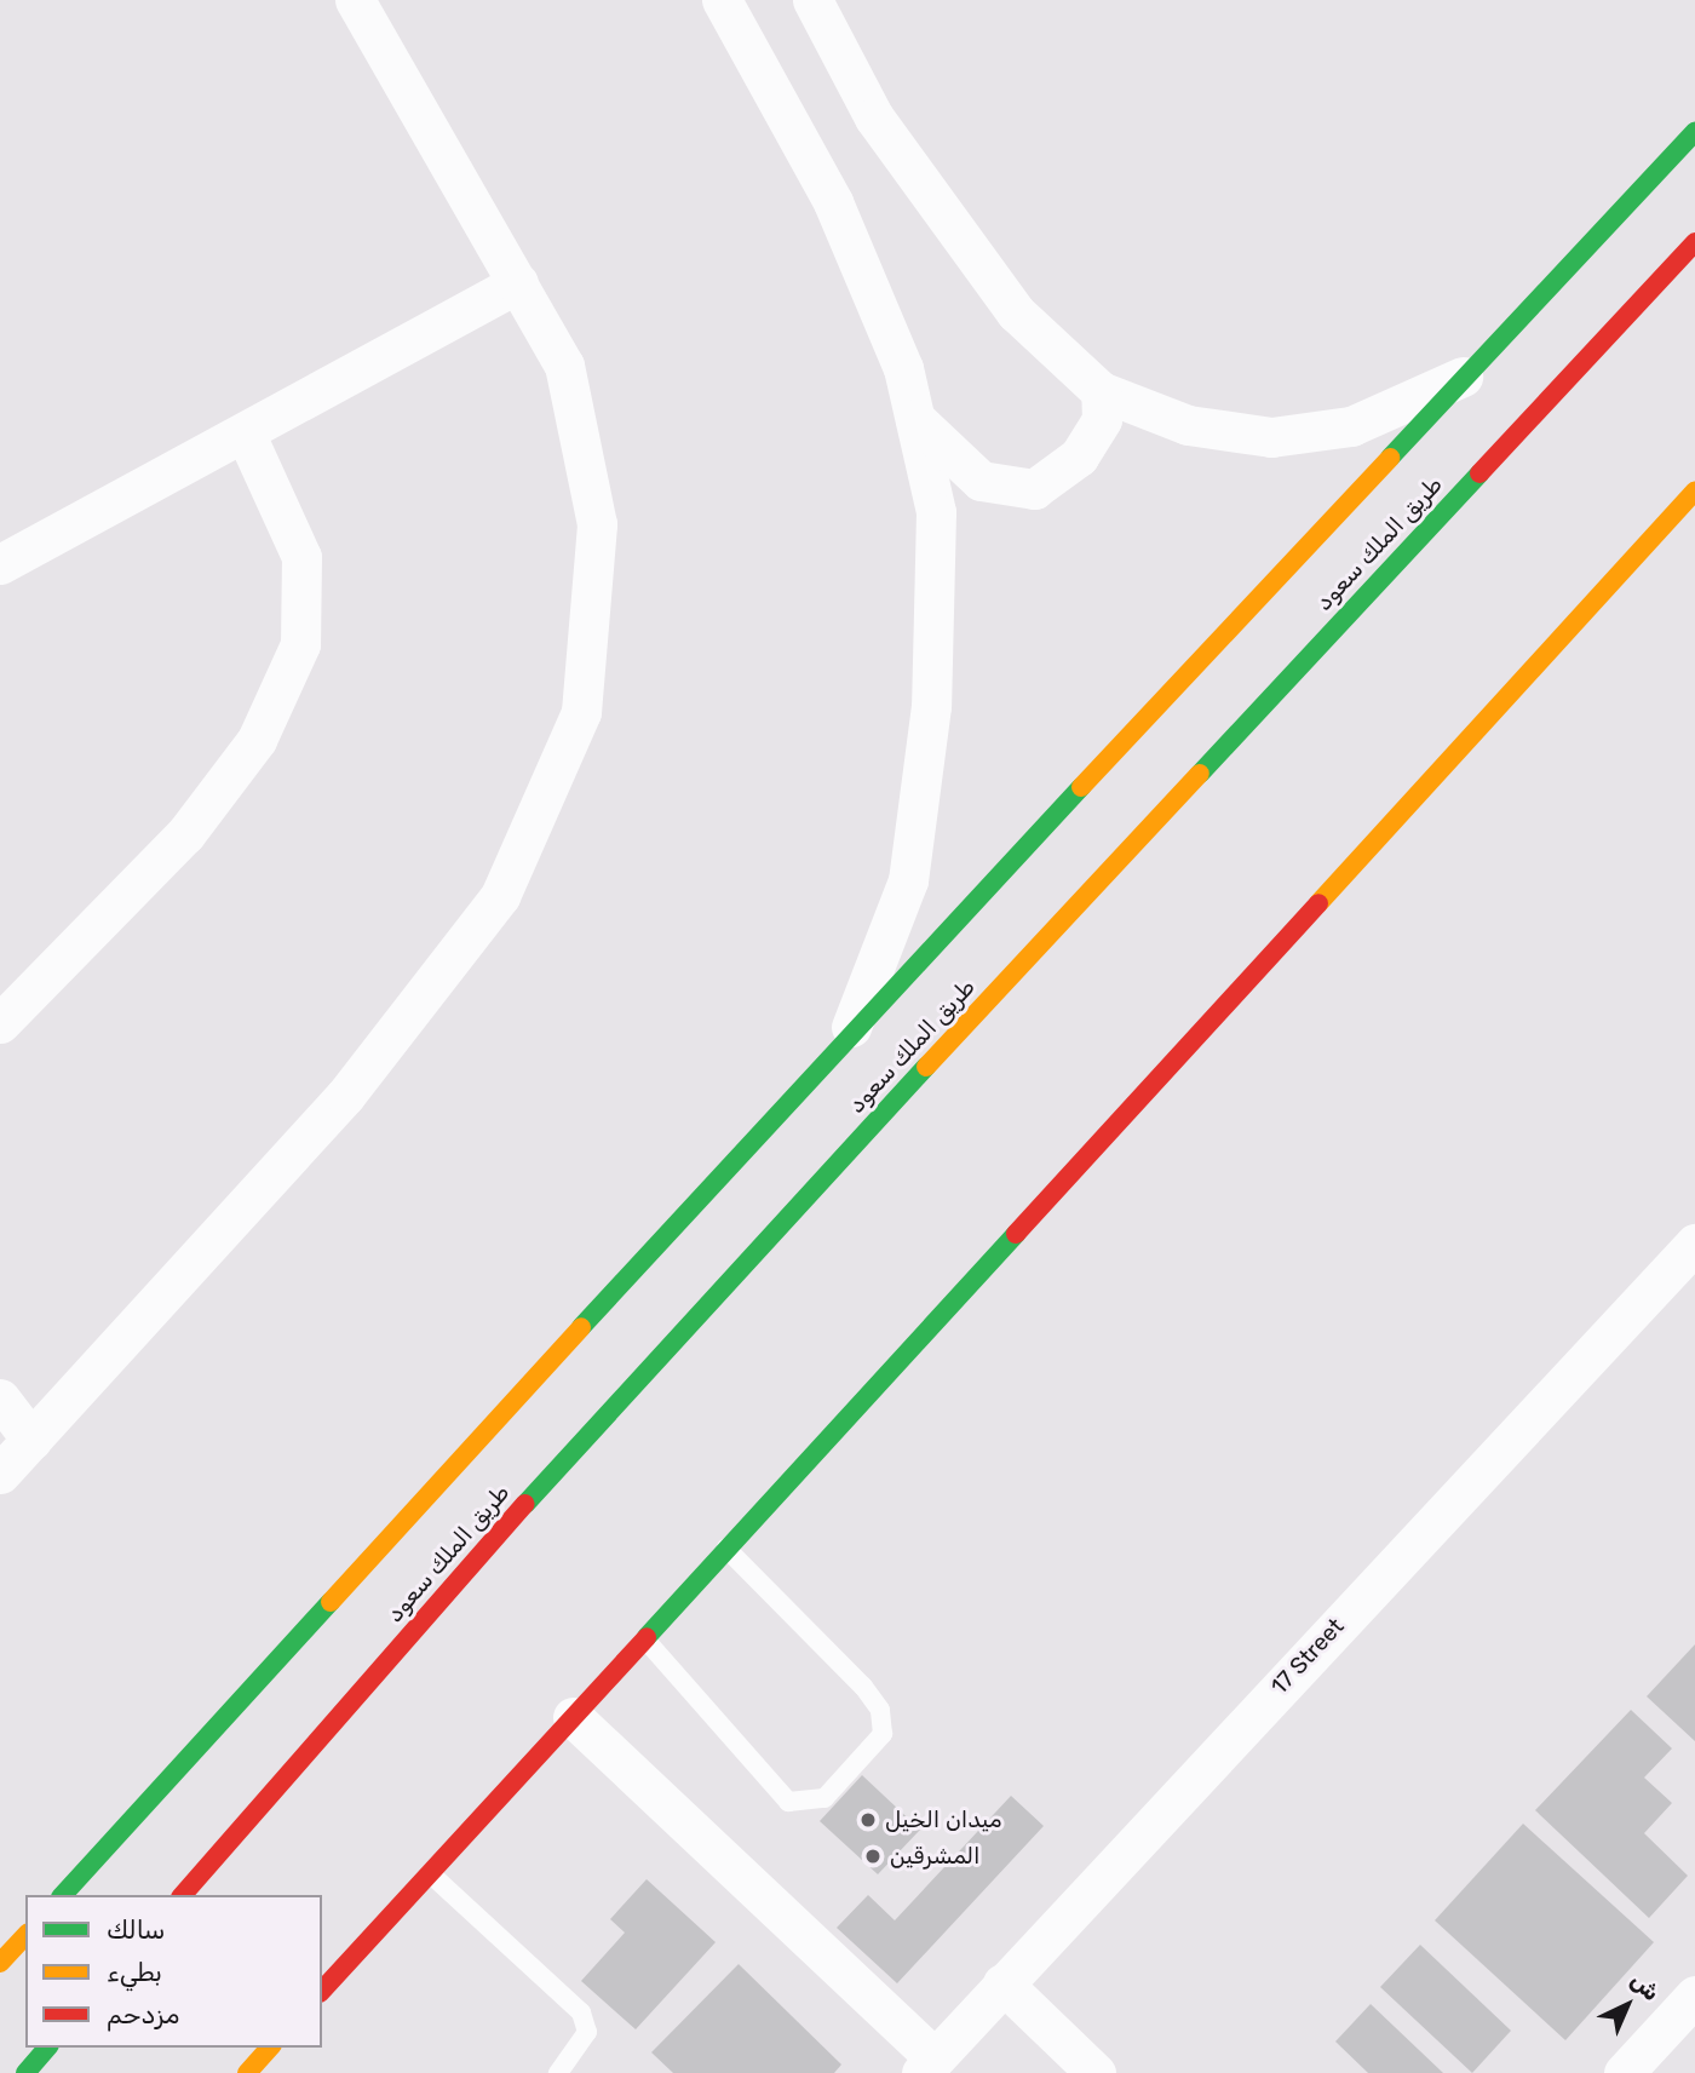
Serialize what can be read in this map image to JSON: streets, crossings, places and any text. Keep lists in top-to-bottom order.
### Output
{
  "streets": {
    "main road": ["طريق الملك سعود"],
    "street": ["17 Street"]
  },
  "places": ["ميدان الخيل", "المشرقين"],
  "legend": ["سالك", "بطيء", "مزدحم"],
  "north": "top right"
}
